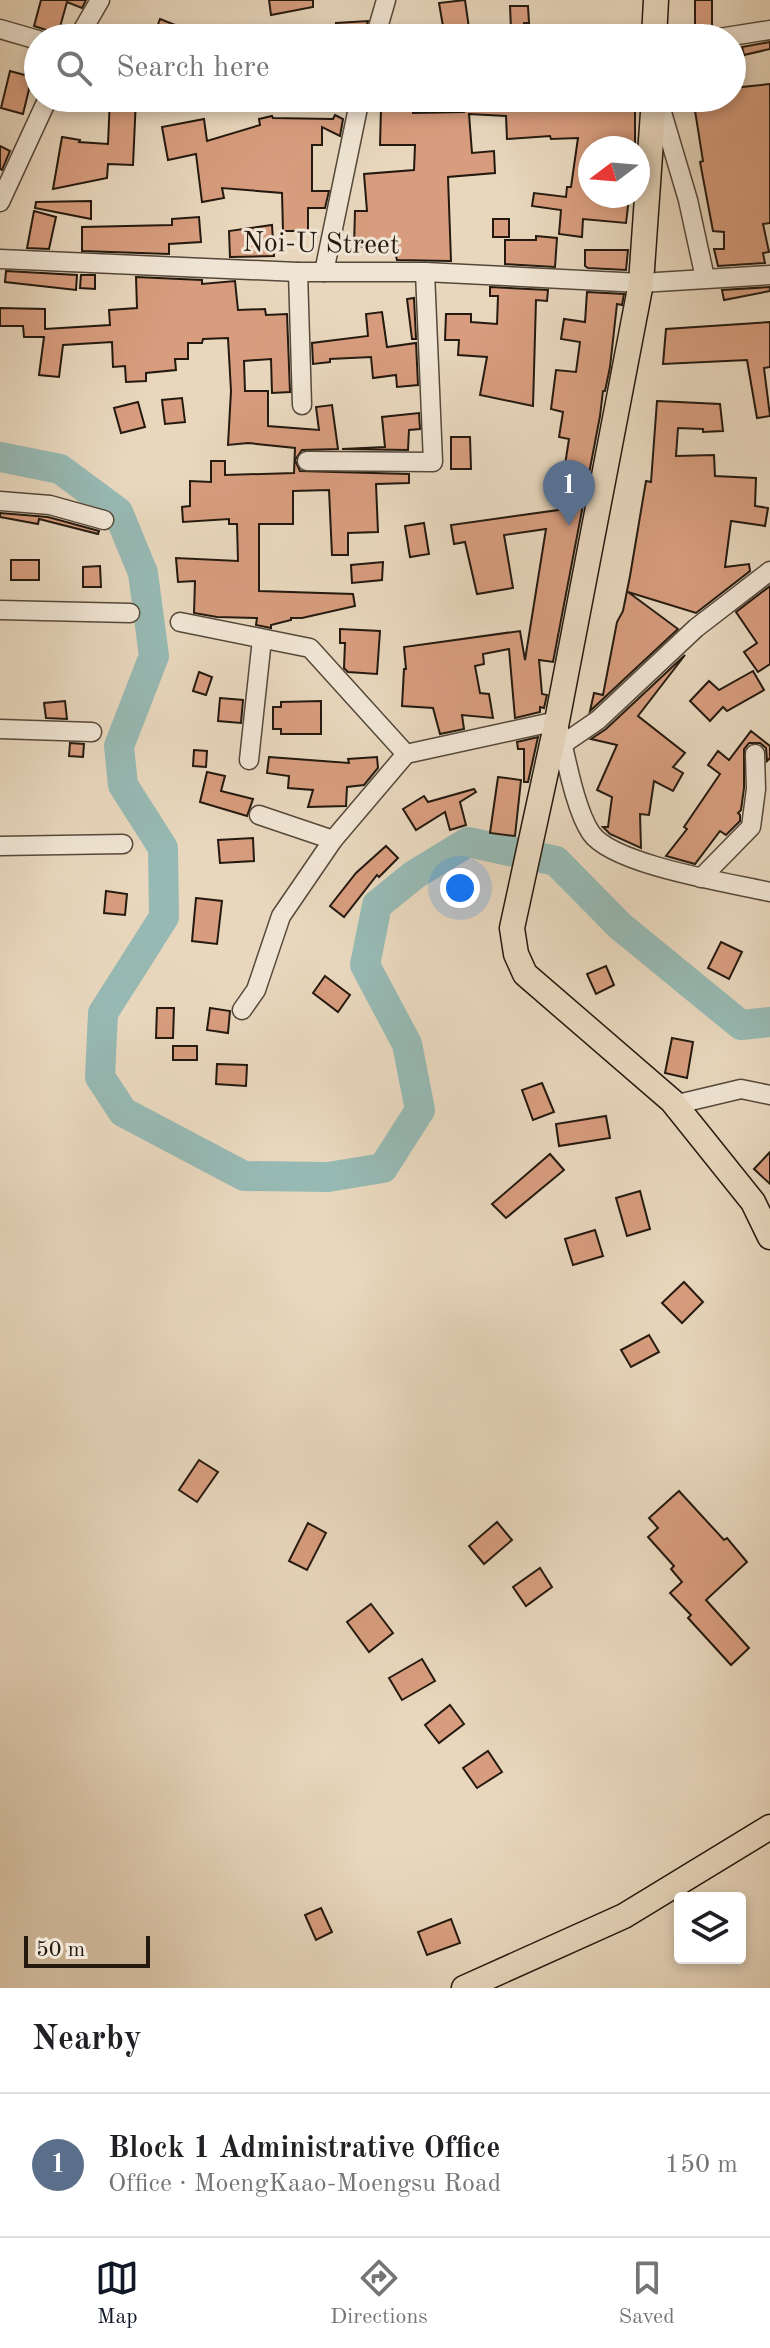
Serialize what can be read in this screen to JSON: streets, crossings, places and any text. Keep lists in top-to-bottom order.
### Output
{
  "streets": {
    "street": ["Noi-U Street"]
  },
  "scale_bar": "50 m",
  "north": "left",
  "page": {
    "search": "Search here",
    "pins": "1",
    "scale": "50 m",
    "heading": "Nearby",
    "list": [
      {
        "mark": "1",
        "name": "Block 1 Administrative Office",
        "note": "Office · MoengKaao-Moengsu Road",
        "value": "150 m"
      }
    ],
    "nav": ["Map", "Directions", "Saved"]
  }
}
